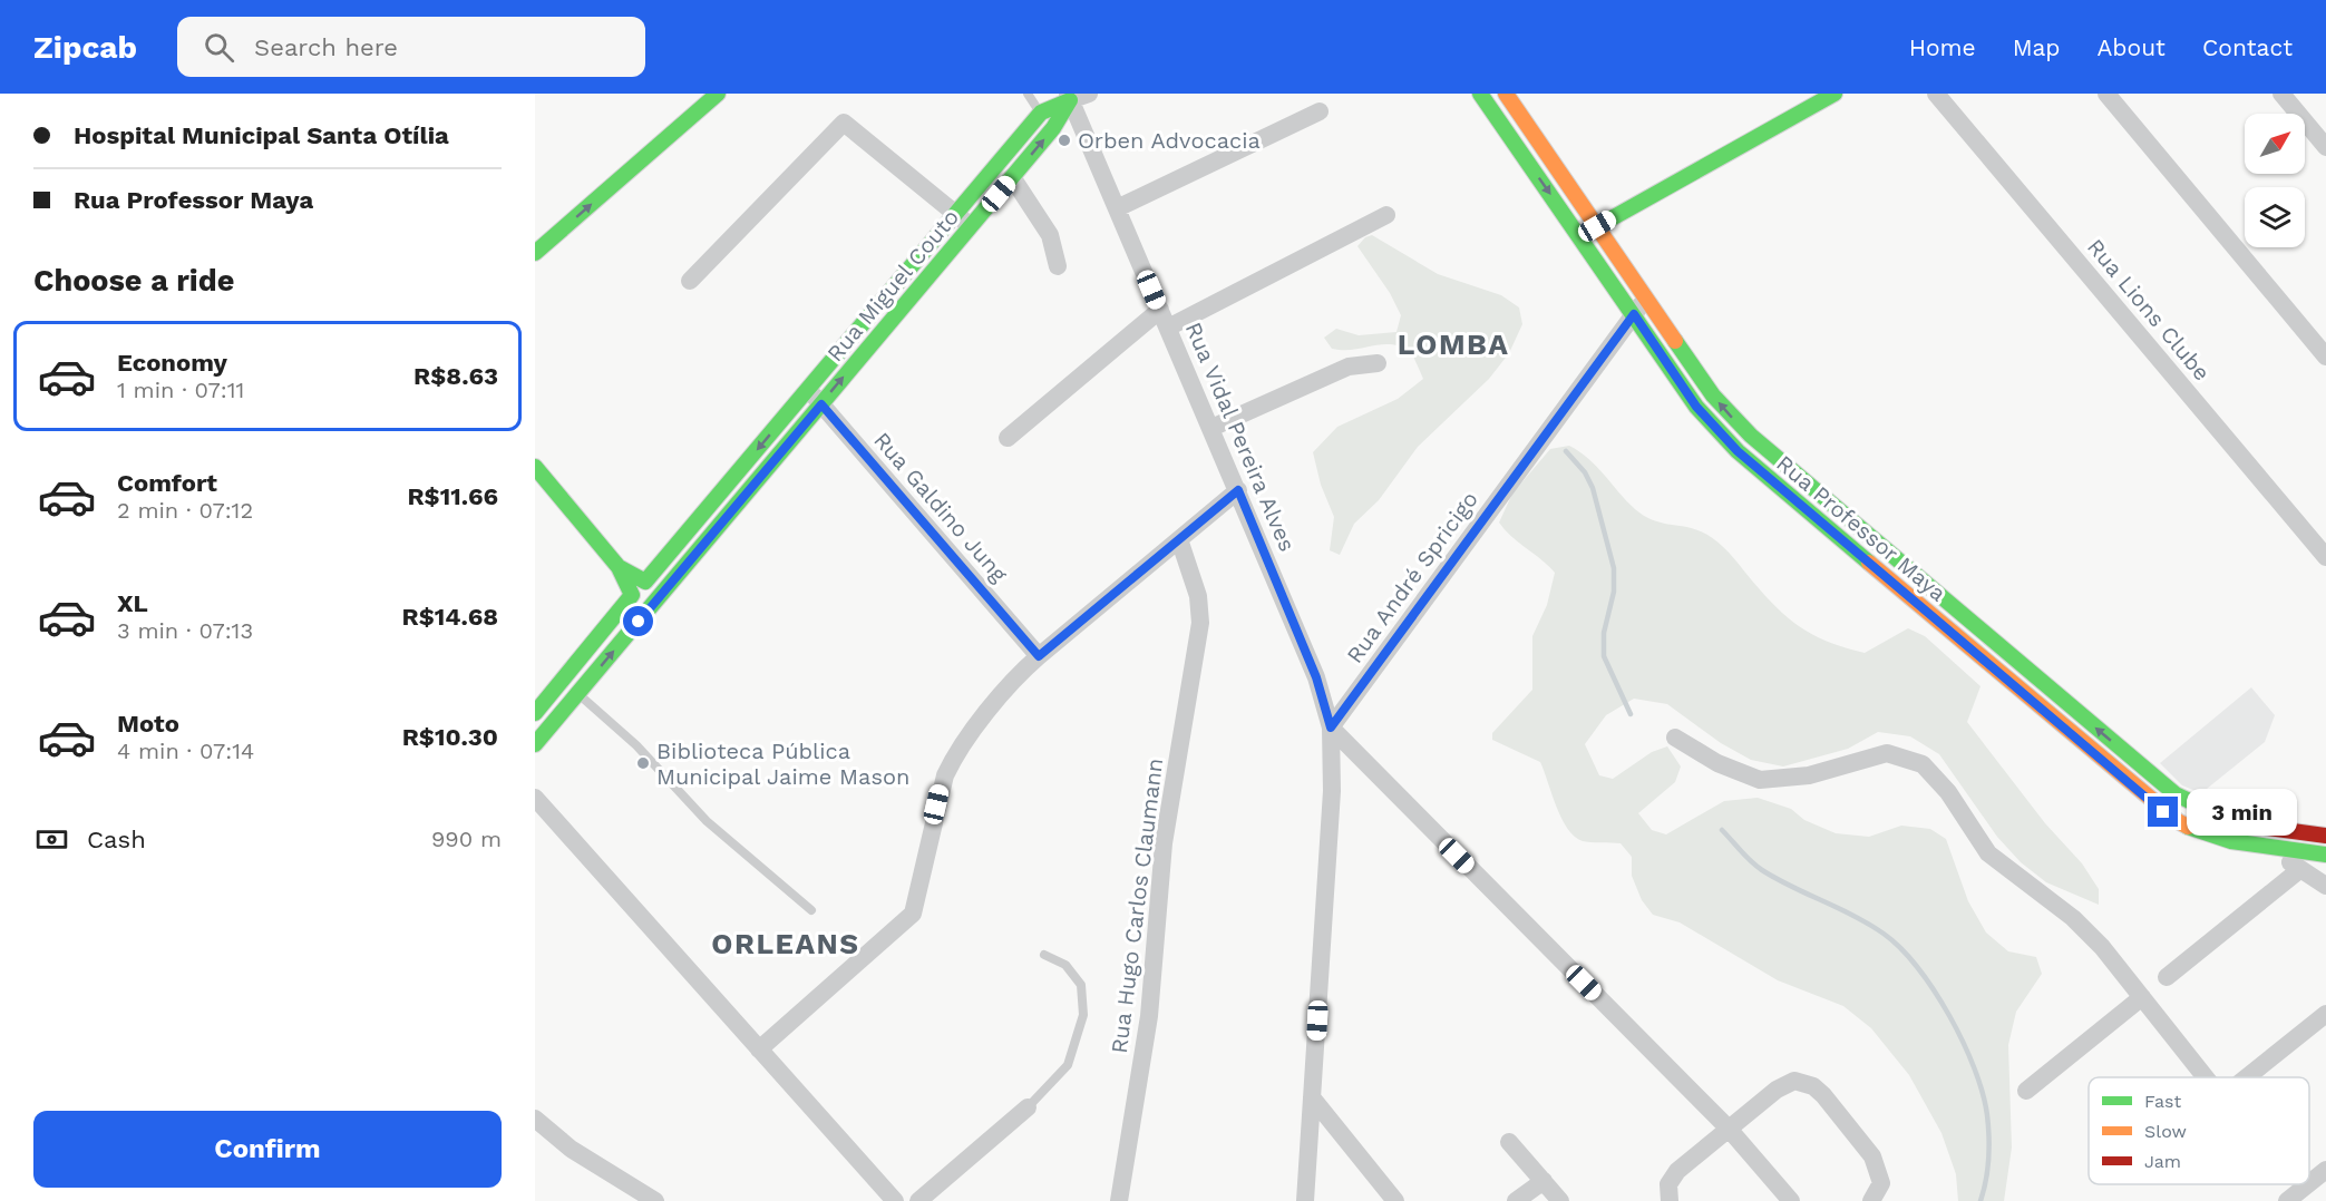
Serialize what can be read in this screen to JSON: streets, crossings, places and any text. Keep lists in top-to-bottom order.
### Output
{
  "streets": {
    "main road": ["Rua Miguel Couto", "Rua Professor Maya"],
    "street": [
      "Rua Lions Clube",
      "Rua Vidal Pereira Alves",
      "Rua Galdino Jung",
      "Rua André Spricigo",
      "Rua Hugo Carlos Claumann"
    ]
  },
  "crossings": [
    ["Rua Miguel Couto", "Rua Vidal Pereira Alves"],
    ["Rua Miguel Couto", "Rua Galdino Jung"],
    ["Rua Vidal Pereira Alves", "Rua André Spricigo"],
    ["Rua Professor Maya", "Rua André Spricigo"]
  ],
  "districts": ["LOMBA", "ORLEANS"],
  "places": ["Orben Advocacia", "Biblioteca Pública Municipal Jaime Mason"],
  "legend": ["Fast", "Slow", "Jam"],
  "north": "top right",
  "page": {
    "header": "Zipcab",
    "search": "Search here",
    "nav": [
      "Home",
      "Map",
      "About",
      "Contact"
    ],
    "banner": ["Hospital Municipal Santa Otília", "Rua Professor Maya"],
    "heading": "Choose a ride",
    "list": [
      {
        "name": "Economy",
        "note": "1 min · 07:11",
        "value": "R$8.63"
      },
      {
        "name": "Comfort",
        "note": "2 min · 07:12",
        "value": "R$11.66"
      },
      {
        "name": "XL",
        "note": "3 min · 07:13",
        "value": "R$14.68"
      },
      {
        "name": "Moto",
        "note": "4 min · 07:14",
        "value": "R$10.30"
      }
    ],
    "bubble": "3 min",
    "pay": ["Cash", "990 m"],
    "buttons": "Confirm"
  }
}
